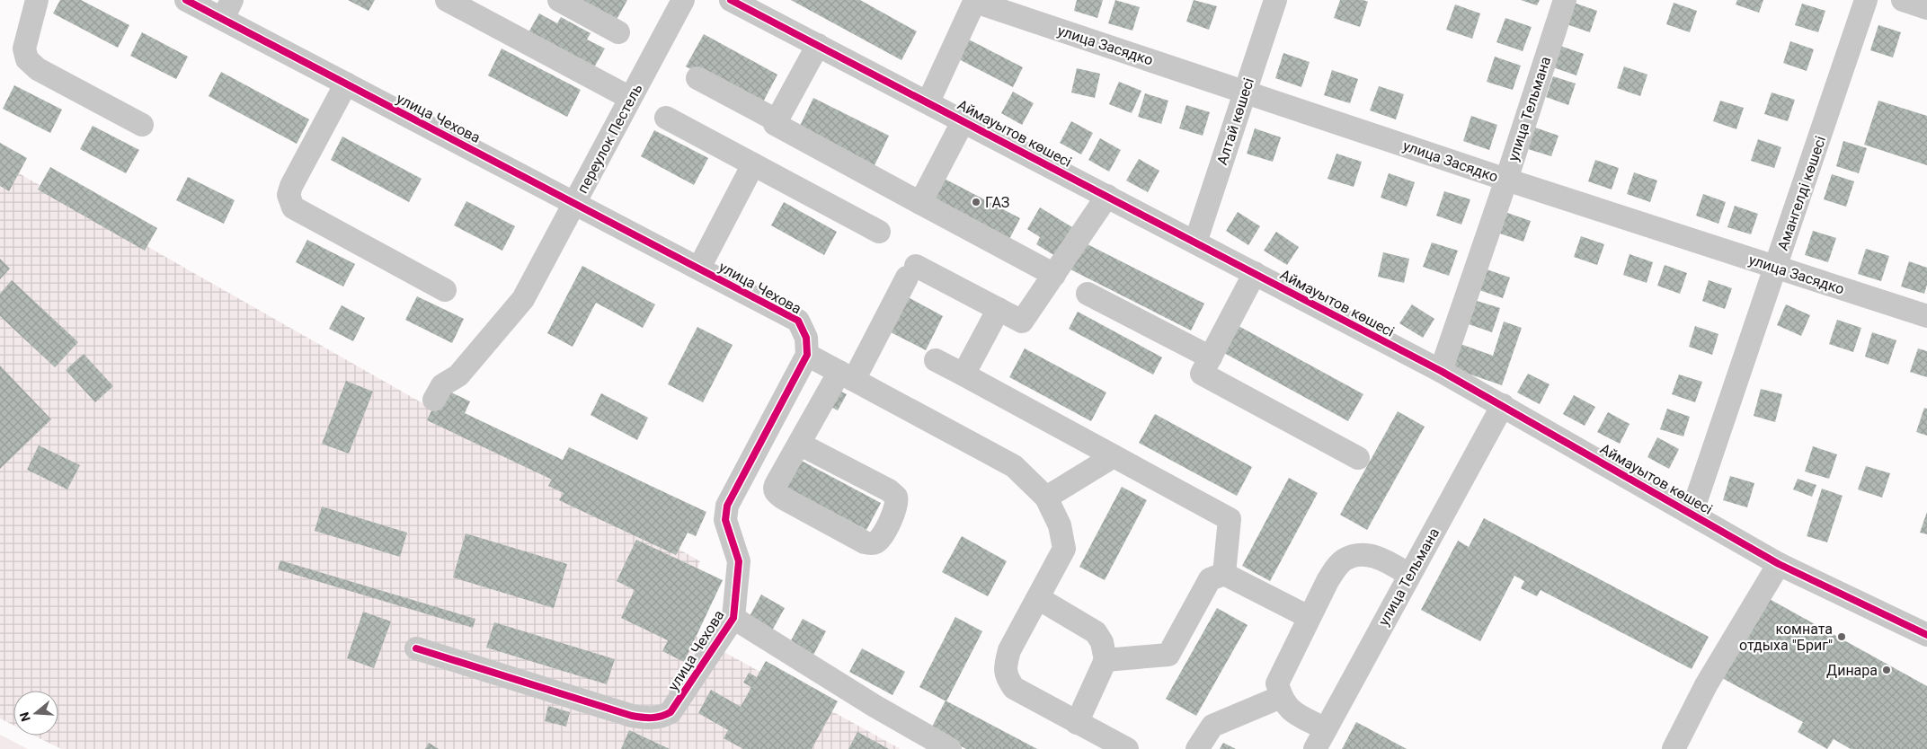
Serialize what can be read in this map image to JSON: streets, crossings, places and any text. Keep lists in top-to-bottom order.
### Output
{
  "streets": {
    "street": [
      "улица Засядко",
      "улица Тельмана",
      "улица Чехова",
      "Алтай көшесі",
      "Аймауытов көшесі",
      "переулок Пестель",
      "Амангелді көшесі"
    ]
  },
  "crossings": [
    ["улица Засядко", "улица Тельмана"],
    ["улица Засядко", "Алтай көшесі"],
    ["улица Засядко", "Амангелді көшесі"],
    ["улица Тельмана", "Аймауытов көшесі"],
    ["улица Чехова", "переулок Пестель"],
    ["Алтай көшесі", "Аймауытов көшесі"],
    ["Аймауытов көшесі", "Амангелді көшесі"]
  ],
  "places": ["ГАЗ", "комната отдыха \"Бриг\"", "Динара"],
  "north": "left"
}
